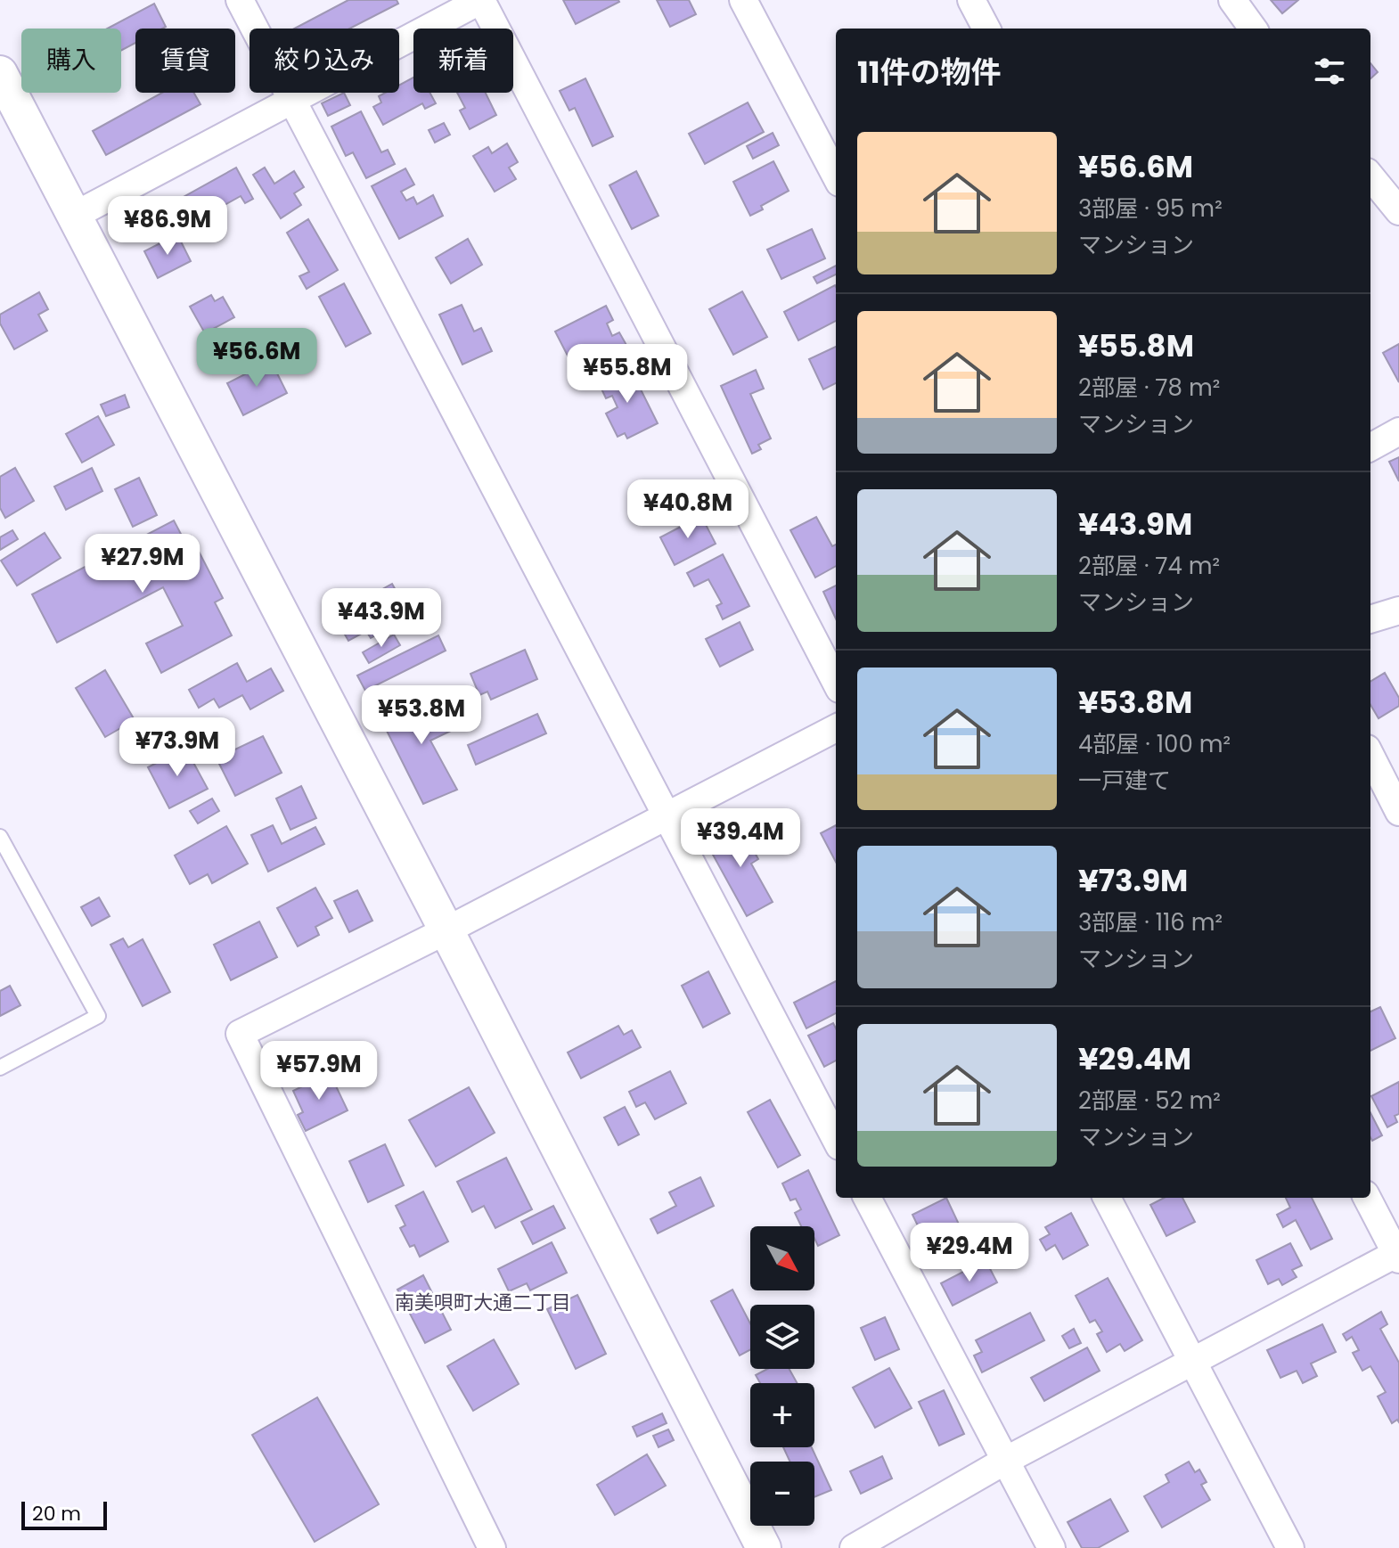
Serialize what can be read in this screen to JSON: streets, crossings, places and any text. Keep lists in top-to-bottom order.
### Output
{
  "districts": ["南美唄町大通二丁目"],
  "scale_bar": "20 m",
  "north": "bottom right",
  "page": {
    "chip": [
      "購入",
      "賃貸",
      "絞り込み",
      "新着"
    ],
    "heading": "11件の物件",
    "list": [
      {
        "name": "¥56.6M",
        "note": "3部屋 · 95 m² · マンション"
      },
      {
        "name": "¥55.8M",
        "note": "2部屋 · 78 m² · マンション"
      },
      {
        "name": "¥43.9M",
        "note": "2部屋 · 74 m² · マンション"
      },
      {
        "name": "¥53.8M",
        "note": "4部屋 · 100 m² · 一戸建て"
      },
      {
        "name": "¥73.9M",
        "note": "3部屋 · 116 m² · マンション"
      },
      {
        "name": "¥29.4M",
        "note": "2部屋 · 52 m² · マンション"
      }
    ],
    "price": [
      "¥86.9M",
      "¥56.6M",
      "¥55.8M",
      "¥40.8M",
      "¥27.9M",
      "¥43.9M",
      "¥53.8M",
      "¥73.9M",
      "¥39.4M",
      "¥57.9M",
      "¥29.4M"
    ],
    "map_buttons": ["+", "−"],
    "scale": "20 m"
  }
}
